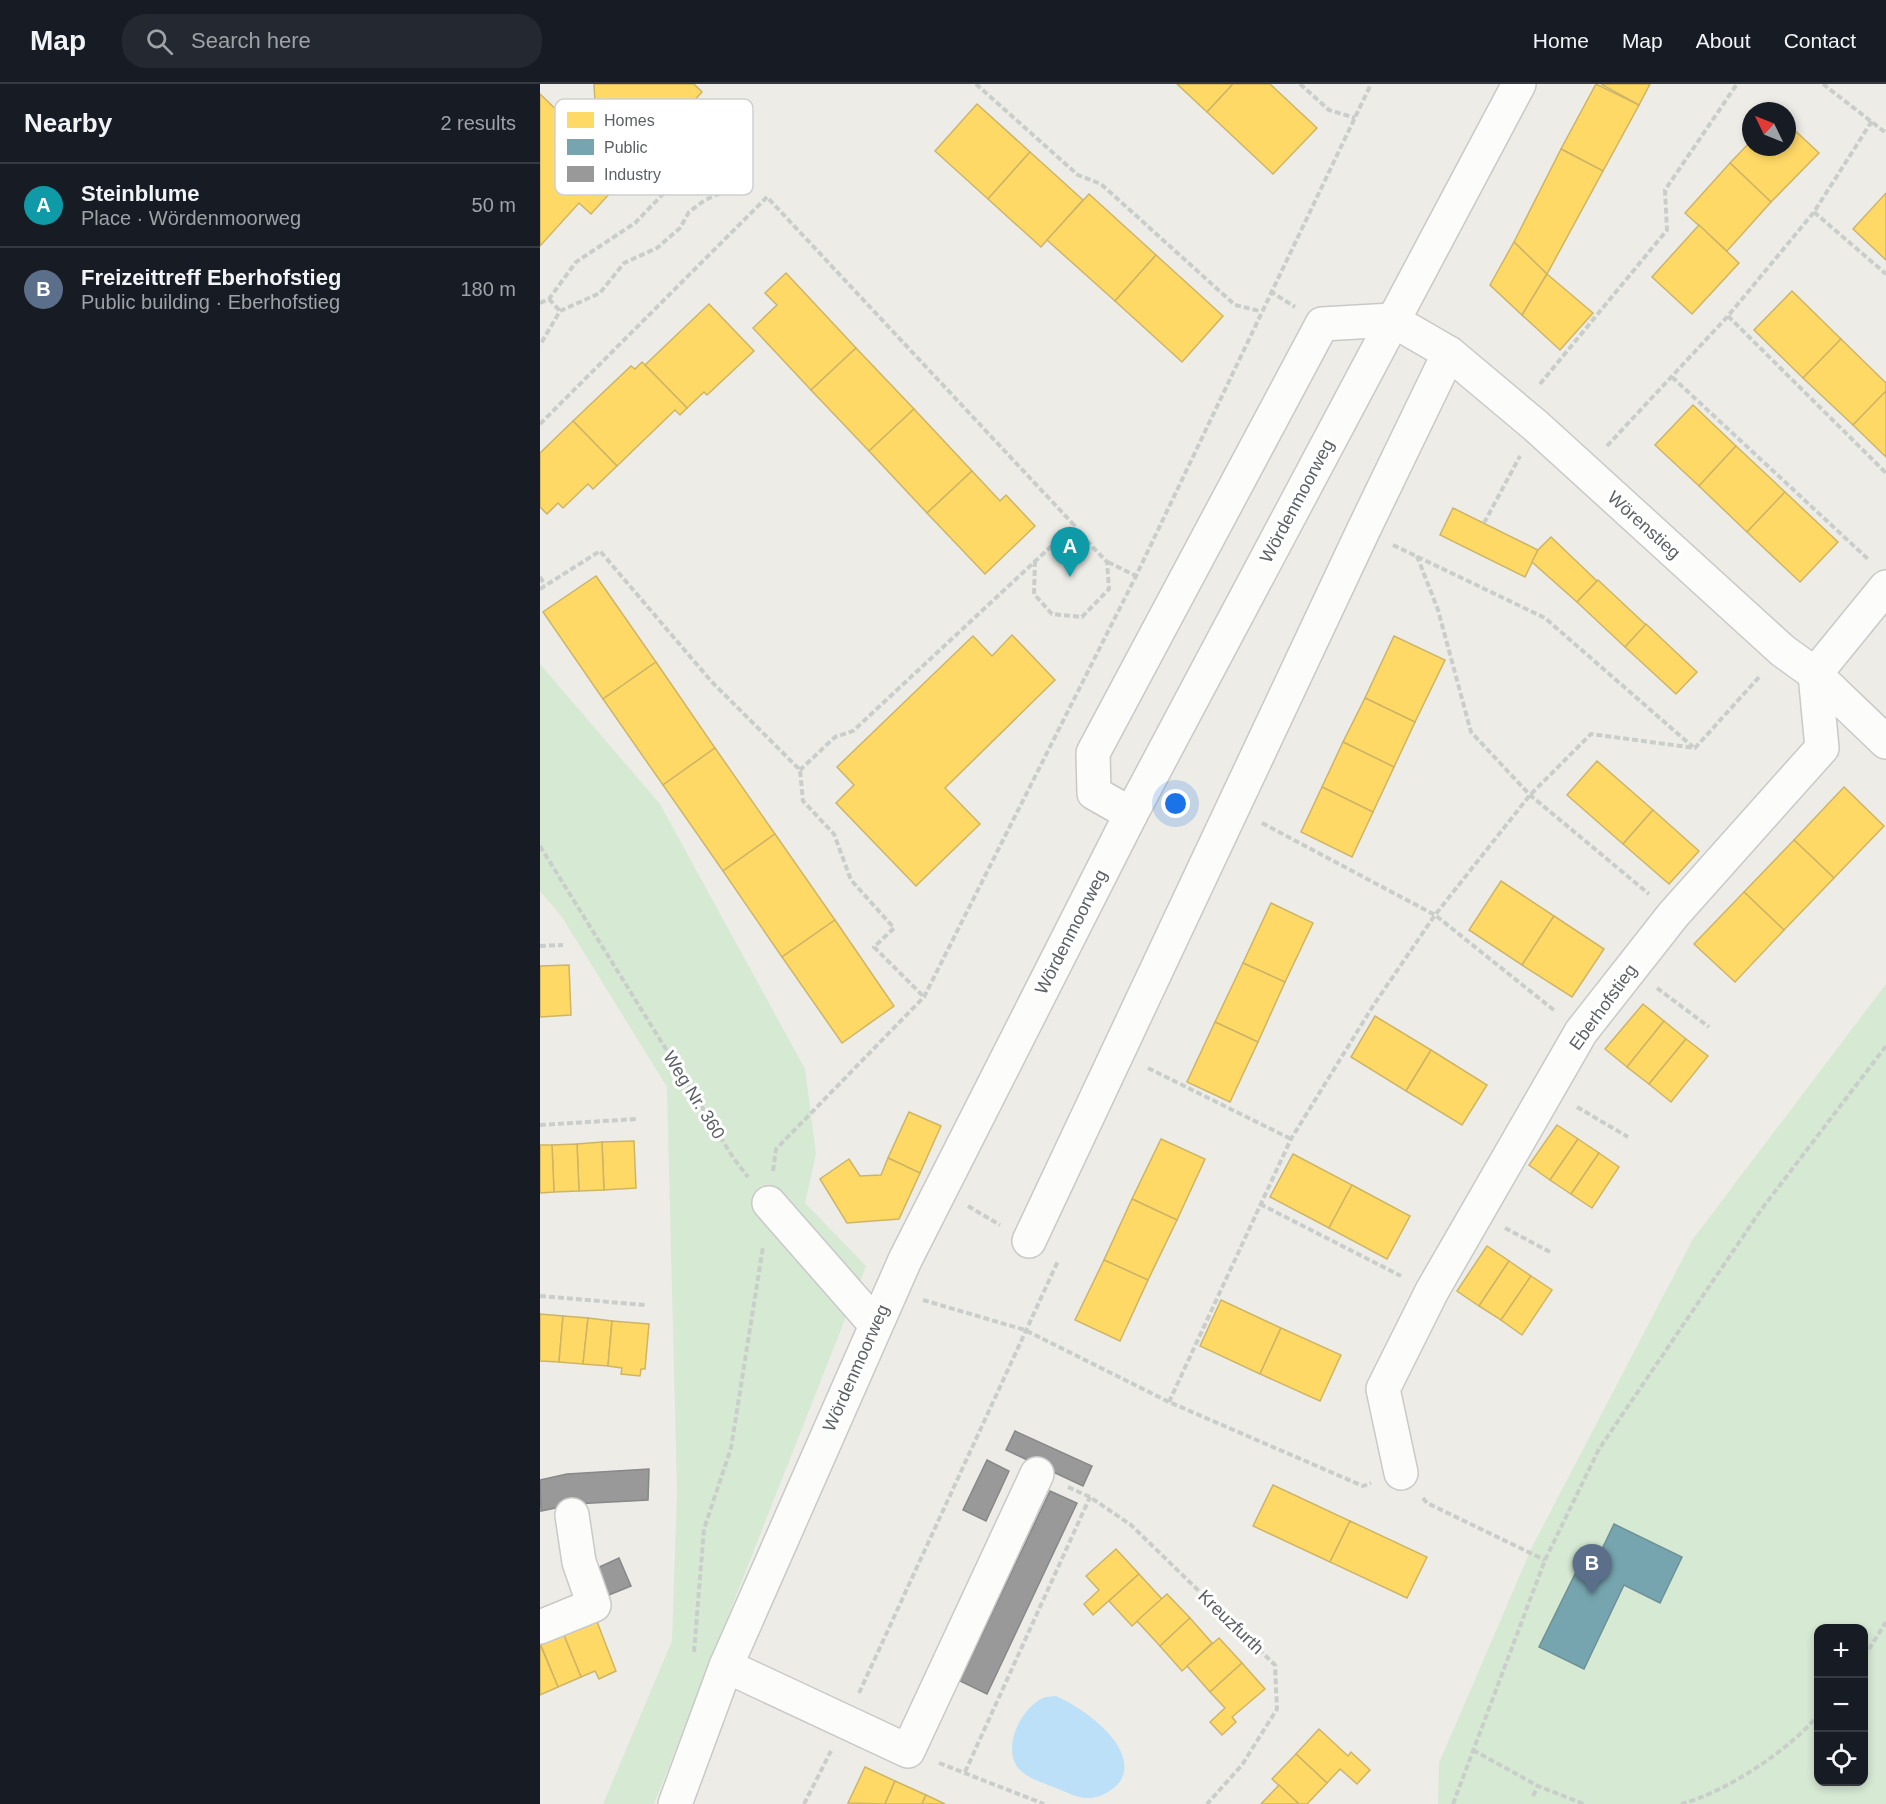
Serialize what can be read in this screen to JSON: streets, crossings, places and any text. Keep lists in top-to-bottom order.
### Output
{
  "streets": {
    "street": ["Wördenmoorweg", "Wörenstieg", "Eberhofstieg"],
    "path": ["Weg Nr. 360", "Kreuzfurth"]
  },
  "crossings": [
    ["Wördenmoorweg", "Wörenstieg"],
    ["Wörenstieg", "Eberhofstieg"]
  ],
  "legend": ["Homes", "Public", "Industry"],
  "north": "top left",
  "page": {
    "header": "Map",
    "search": "Search here",
    "nav": [
      "Home",
      "Map",
      "About",
      "Contact"
    ],
    "heading": ["Nearby", "2 results"],
    "list": [
      {
        "mark": "A",
        "name": "Steinblume",
        "note": "Place · Wördenmoorweg",
        "value": "50 m"
      },
      {
        "mark": "B",
        "name": "Freizeittreff Eberhofstieg",
        "note": "Public building · Eberhofstieg",
        "value": "180 m"
      }
    ],
    "pins": ["A", "B"],
    "map_buttons": ["+", "−"]
  }
}
